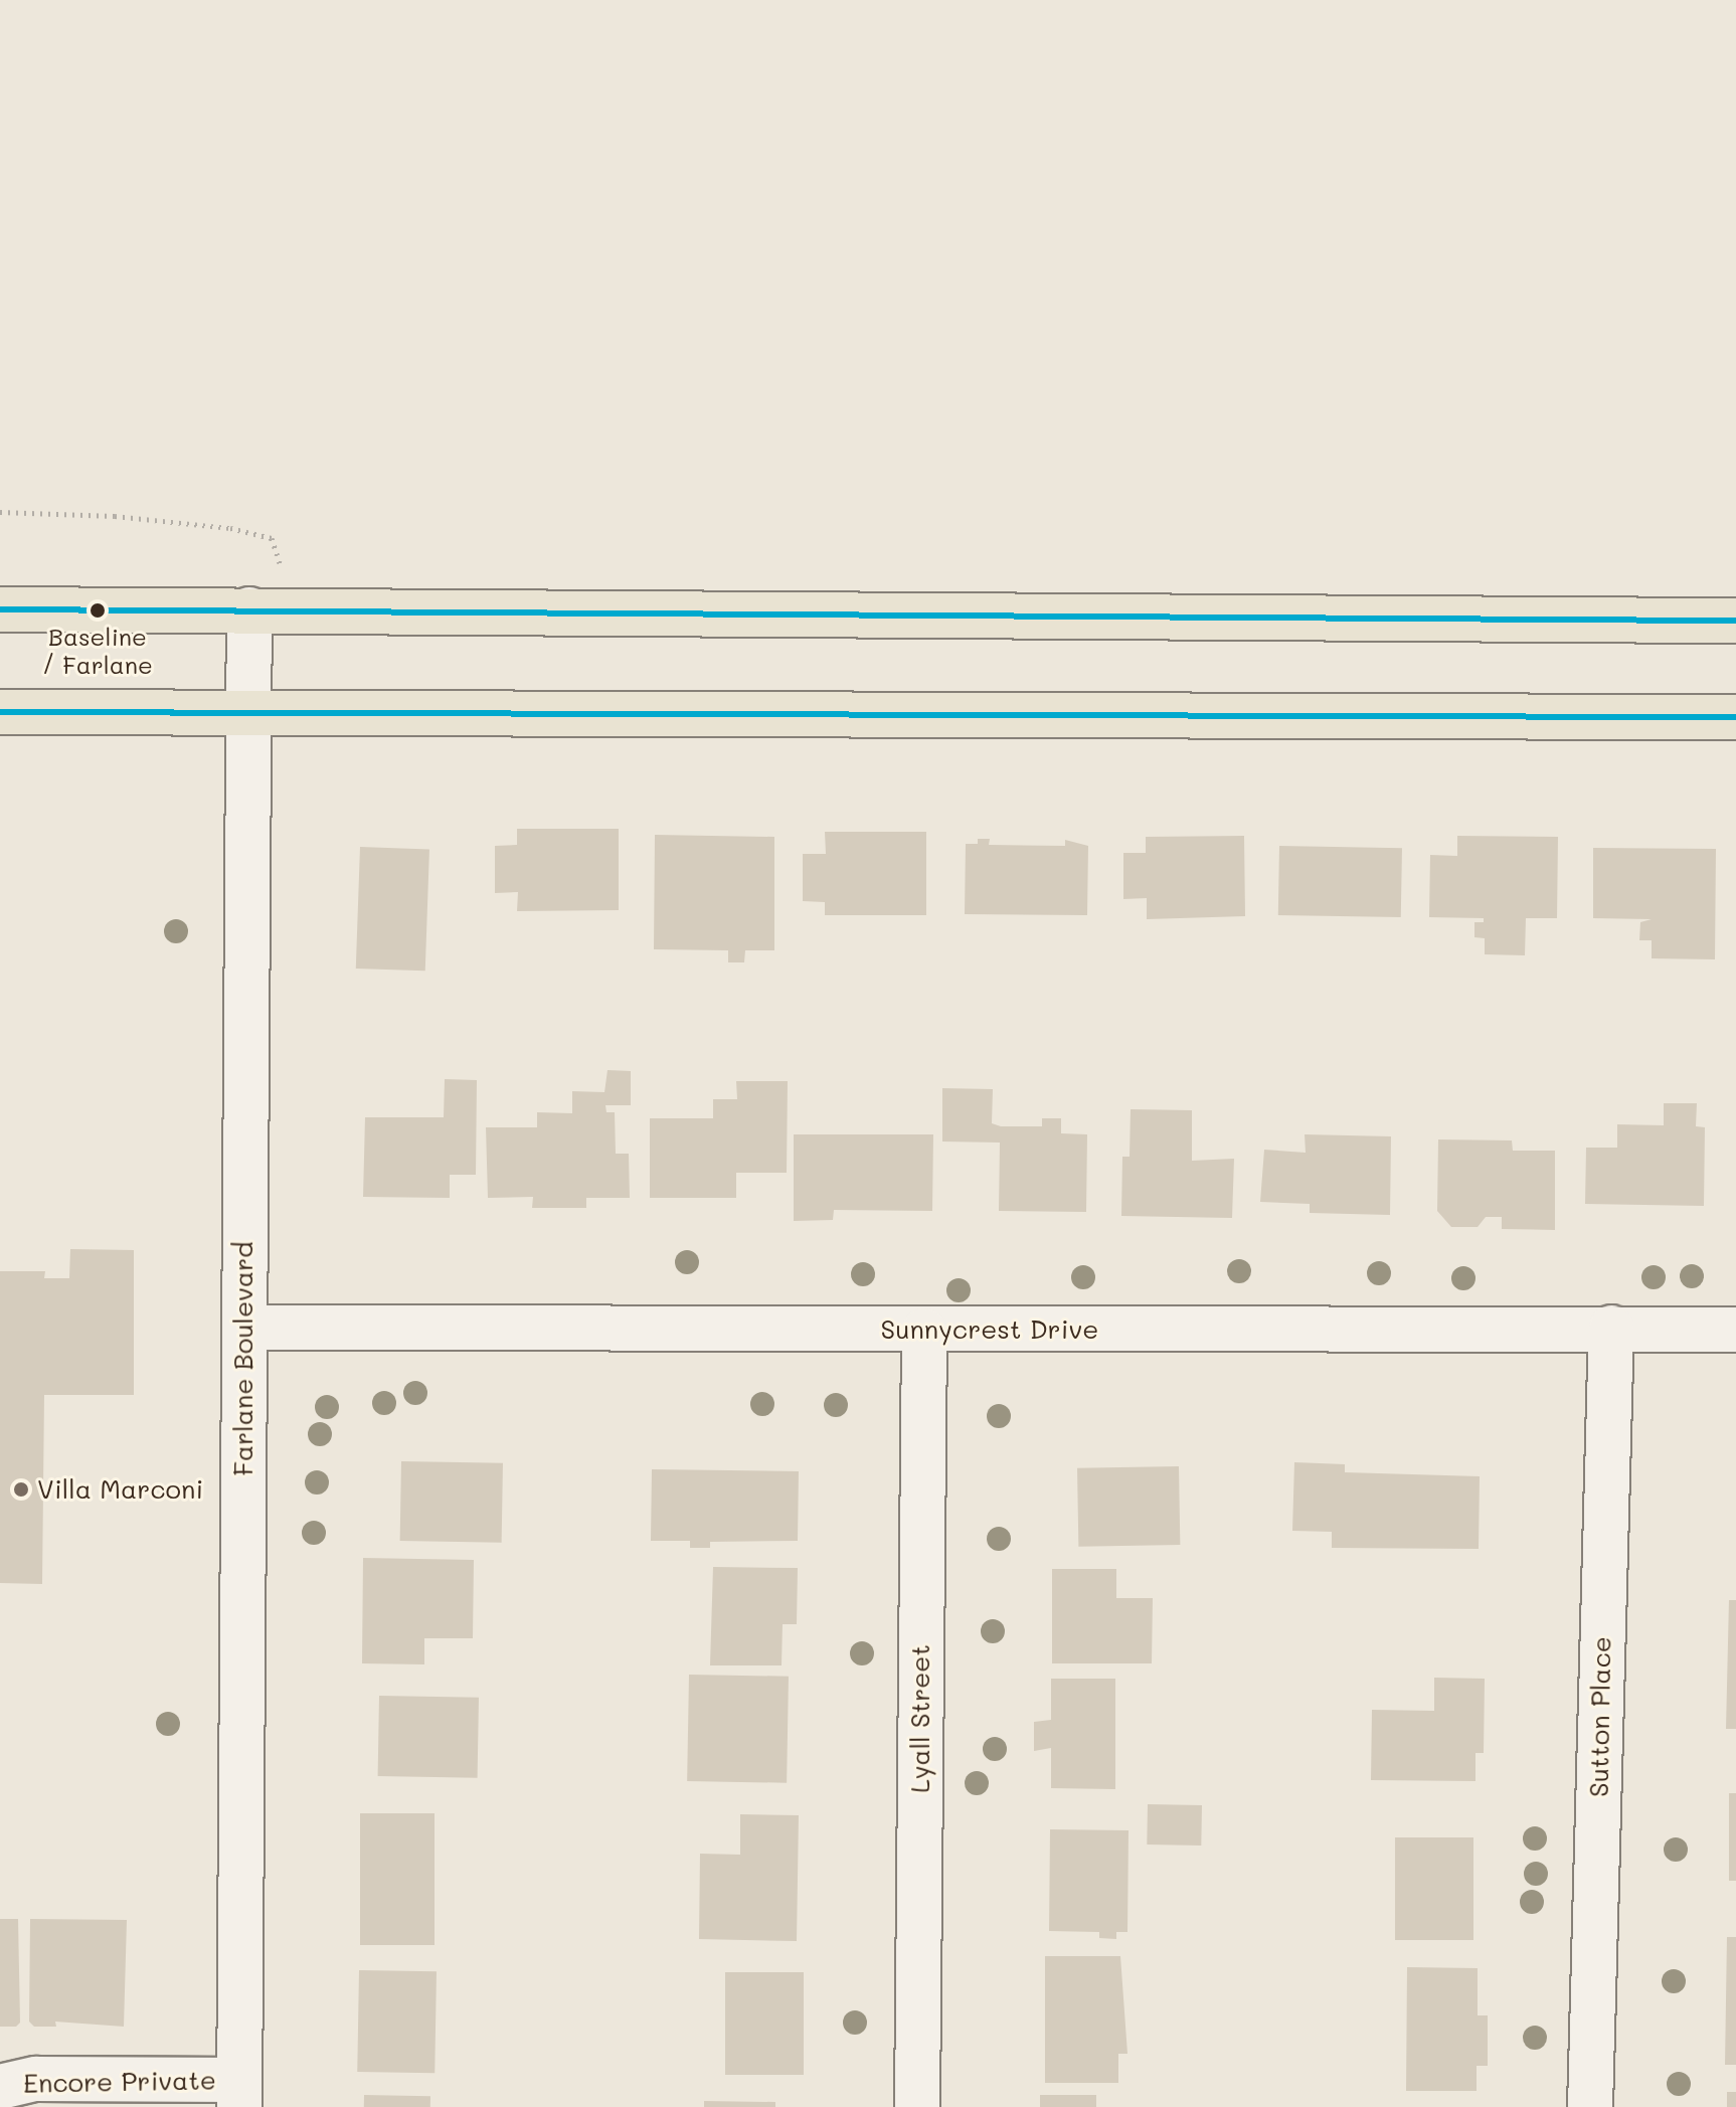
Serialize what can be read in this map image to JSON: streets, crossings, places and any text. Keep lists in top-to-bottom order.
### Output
{
  "streets": {
    "street": [
      "Sunnycrest Drive",
      "Farlane Boulevard",
      "Sutton Place",
      "Lyall Street",
      "Encore Private"
    ]
  },
  "crossings": [
    ["Sunnycrest Drive", "Farlane Boulevard"],
    ["Sunnycrest Drive", "Sutton Place"],
    ["Sunnycrest Drive", "Lyall Street"],
    ["Farlane Boulevard", "Encore Private"]
  ],
  "places": ["Baseline / Farlane", "Villa Marconi"]
}
